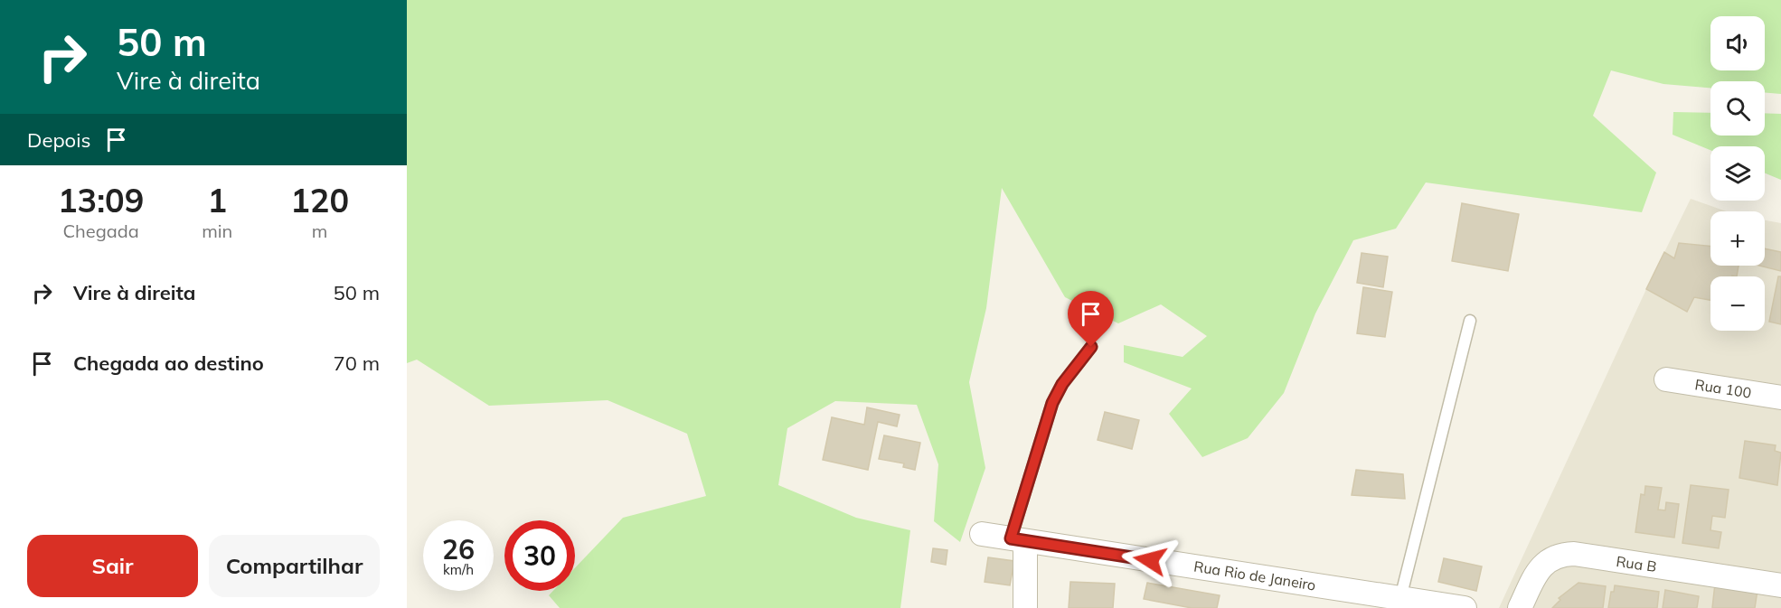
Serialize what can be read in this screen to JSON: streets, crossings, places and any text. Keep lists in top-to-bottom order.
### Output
{
  "streets": {
    "street": ["Rua 100", "Rua B", "Rua Rio de Janeiro"]
  },
  "page": {
    "turn": ["50 m", "Vire à direita"],
    "map_buttons": ["+", "−"],
    "then": "Depois",
    "eta": [
      "13:09",
      "Chegada",
      "1",
      "min",
      "120",
      "m"
    ],
    "list": [
      {
        "name": "Vire à direita",
        "value": "50 m"
      },
      {
        "name": "Chegada ao destino",
        "value": "70 m"
      }
    ],
    "speed": "26 km/h",
    "limit": "30",
    "buttons": ["Sair", "Compartilhar"]
  }
}
